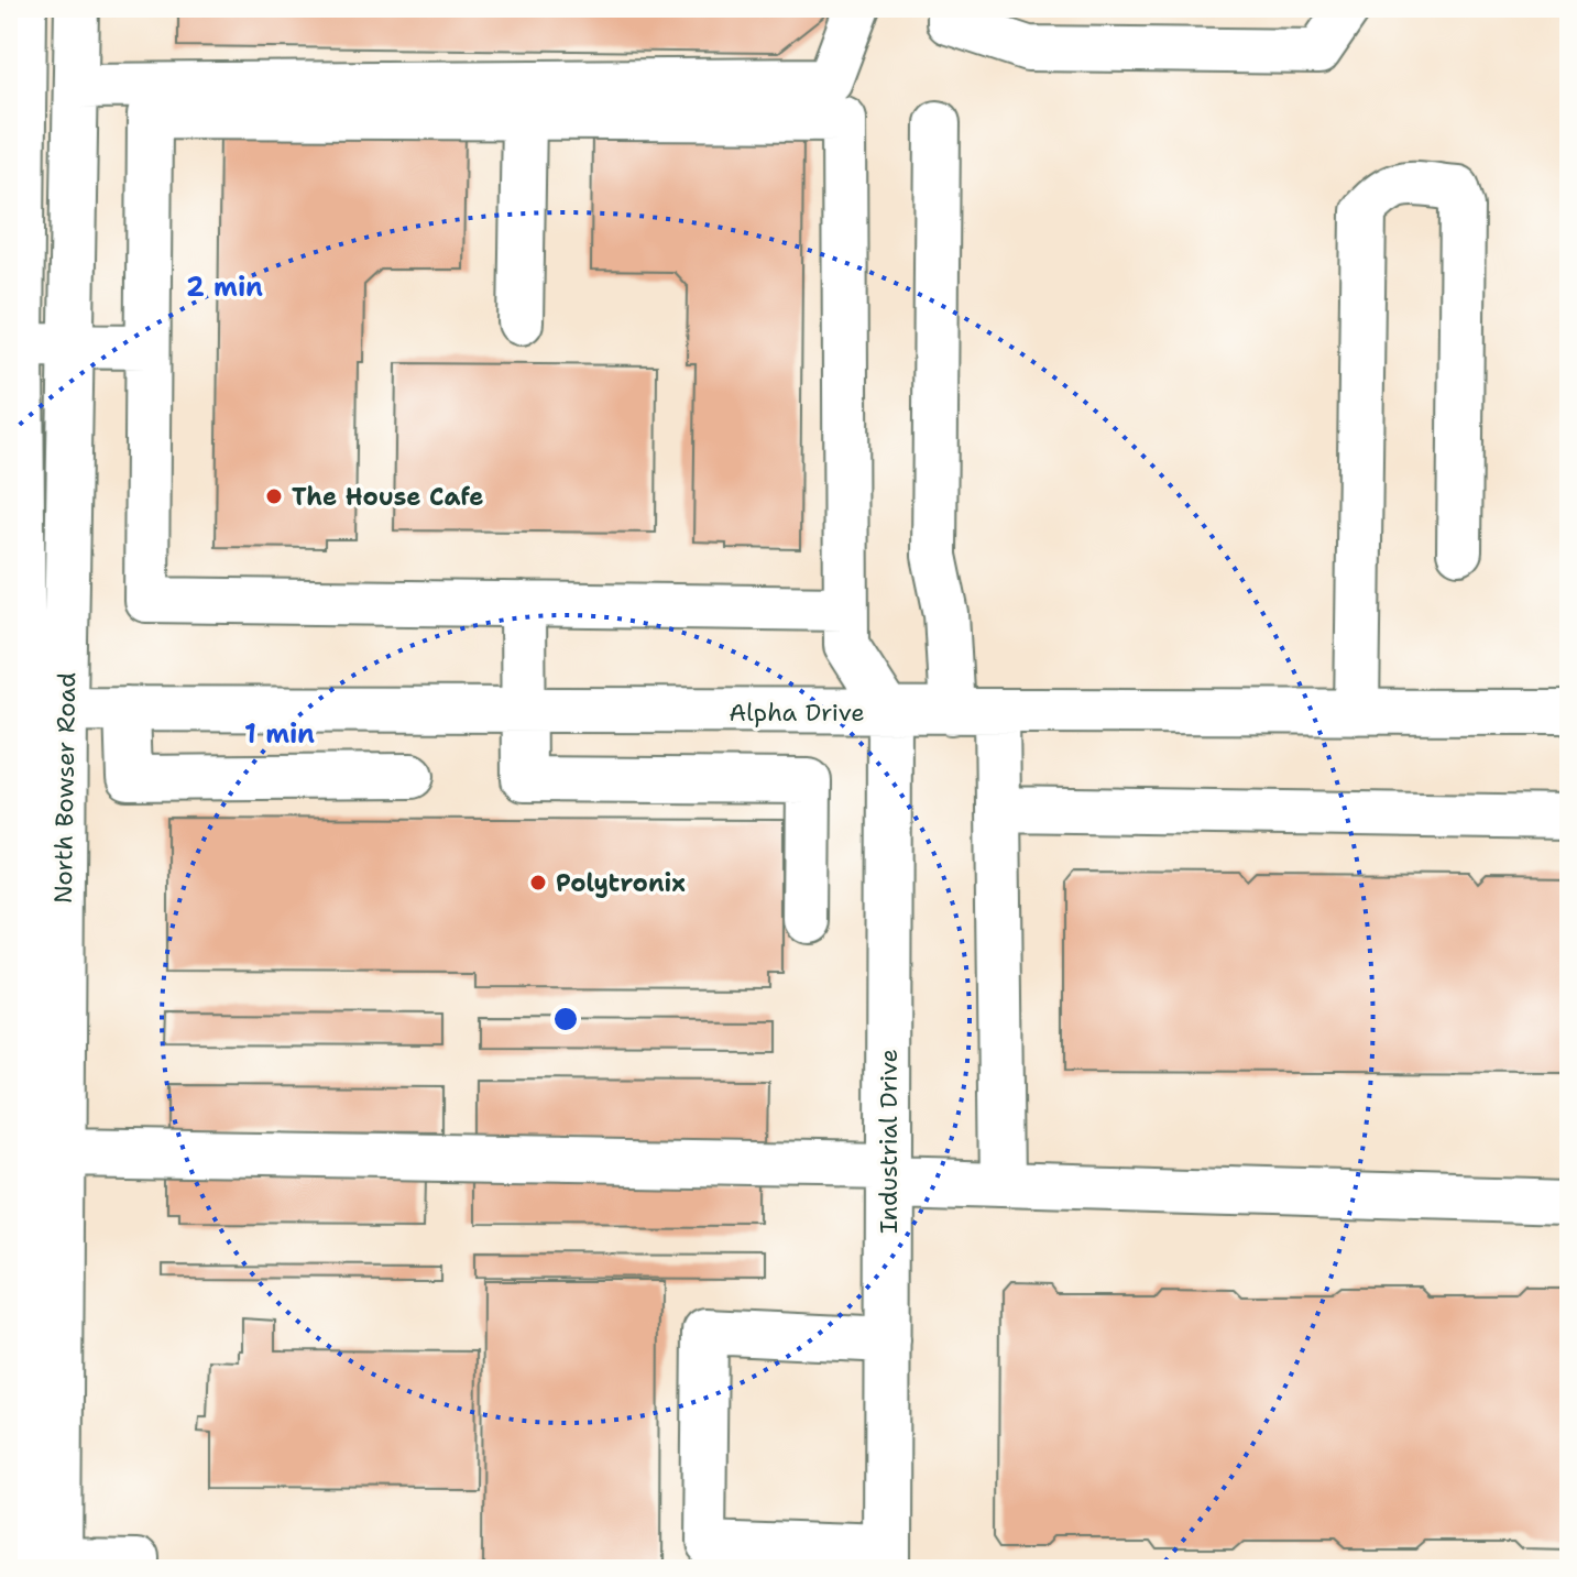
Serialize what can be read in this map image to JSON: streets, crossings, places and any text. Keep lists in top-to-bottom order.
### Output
{
  "streets": {
    "street": ["Alpha Drive", "North Bowser Road", "Industrial Drive"]
  },
  "crossings": [
    ["Alpha Drive", "North Bowser Road"],
    ["Alpha Drive", "Industrial Drive"]
  ],
  "places": ["The House Cafe", "Polytronix"],
  "rings": ["2 min", "1 min"]
}
